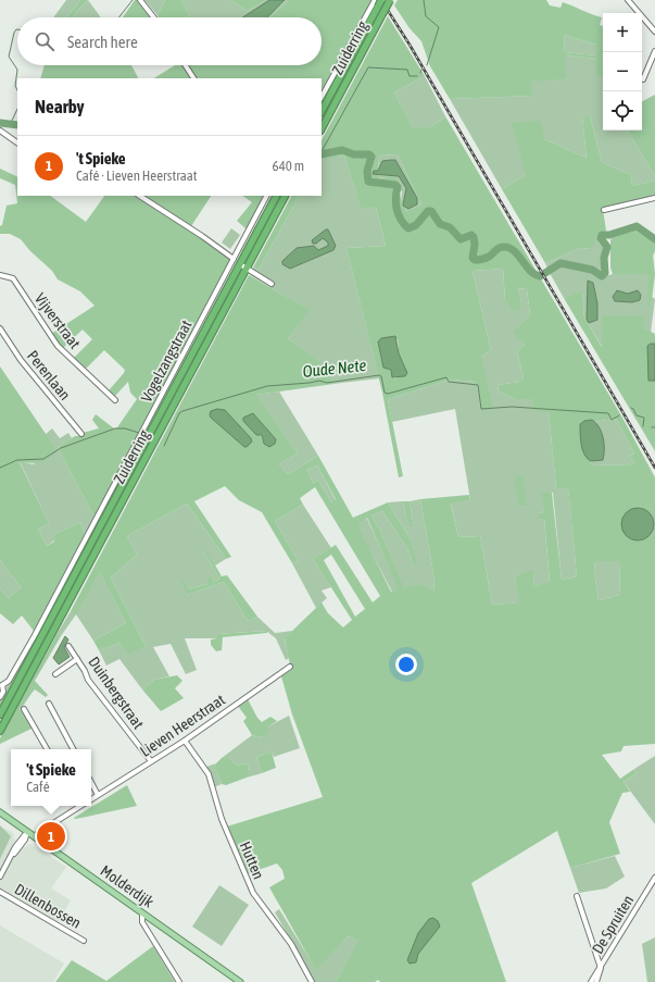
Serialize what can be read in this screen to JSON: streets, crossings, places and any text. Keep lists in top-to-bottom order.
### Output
{
  "streets": {
    "highway": ["Zuiderring"],
    "main road": ["Molderdijk"],
    "street": [
      "Vijverstraat",
      "Vogelzangstraat",
      "Perenlaan",
      "Duinbergstraat",
      "Lieven Heerstraat",
      "Hutten",
      "Dillenbossen",
      "De Spruiten"
    ]
  },
  "crossings": [
    ["Duinbergstraat", "Lieven Heerstraat"],
    ["Lieven Heerstraat", "Hutten"],
    ["Lieven Heerstraat", "Molderdijk"]
  ],
  "water": ["Oude Nete"],
  "page": {
    "map_buttons": ["+", "−"],
    "search": "Search here",
    "heading": "Nearby",
    "list": [
      {
        "mark": "1",
        "name": "'t Spieke",
        "note": "Café · Lieven Heerstraat",
        "value": "640 m"
      }
    ],
    "popup": ["'t Spieke", "Café"],
    "pins": "1"
  }
}
